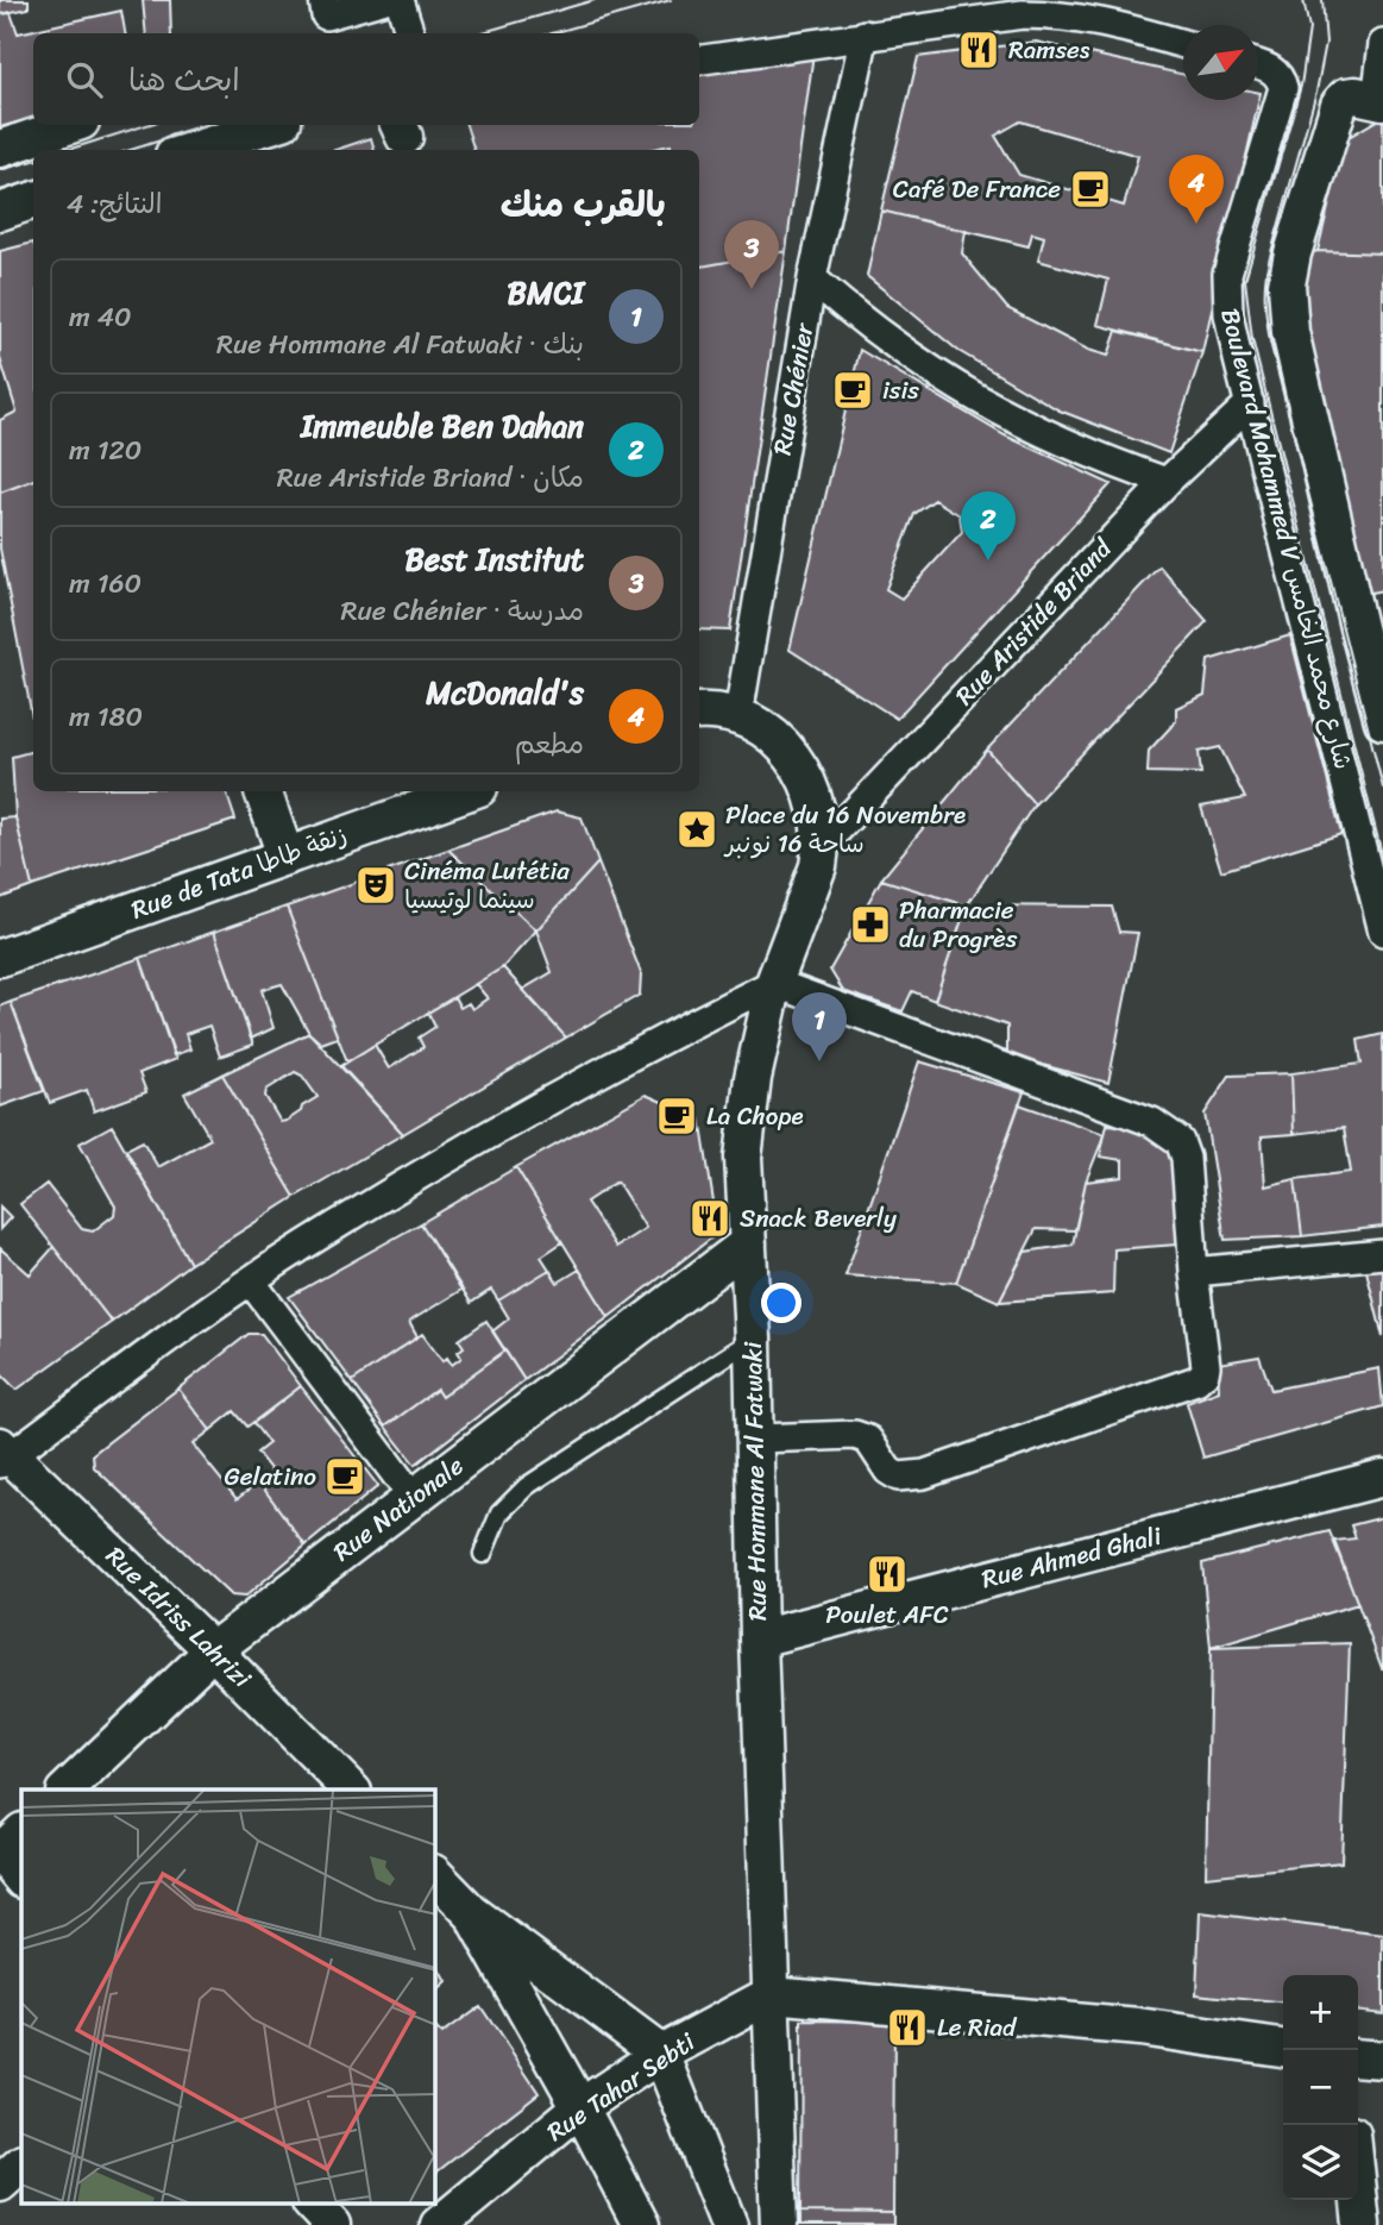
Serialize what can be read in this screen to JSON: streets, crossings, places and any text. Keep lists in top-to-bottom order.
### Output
{
  "streets": {
    "street": [
      "Rue Chénier",
      "Boulevard Mohammed V شارع محمد الخامس",
      "Rue Aristide Briand",
      "Rue de Tata زنقة طاطا",
      "Rue Hommane Al Fatwaki",
      "Rue Nationale",
      "Rue Ahmed Ghali",
      "Rue Idriss Lahrizi",
      "Rue Tahar Sebti"
    ]
  },
  "crossings": [
    ["Rue Chénier", "Rue Hommane Al Fatwaki"],
    ["Boulevard Mohammed V شارع محمد الخامس", "Rue Aristide Briand"],
    ["Rue Aristide Briand", "Rue Hommane Al Fatwaki"],
    ["Rue Hommane Al Fatwaki", "Rue Nationale"],
    ["Rue Hommane Al Fatwaki", "Rue Ahmed Ghali"],
    ["Rue Hommane Al Fatwaki", "Rue Tahar Sebti"],
    ["Rue Nationale", "Rue Idriss Lahrizi"]
  ],
  "places": {
    "restaurant": [
      "Ramses",
      "Snack Beverly",
      "Poulet AFC",
      "Le Riad"
    ],
    "cafe": [
      "Café De France",
      "isis",
      "La Chope",
      "Gelatino"
    ],
    "place": ["Place du 16 Novembre ساحة 16 نونبر"],
    "theatre": ["Cinéma Lutétia سينما لوتيسيا"],
    "pharmacy": ["Pharmacie du Progrès"]
  },
  "north": "top right",
  "page": {
    "search": "ابحث هنا",
    "heading": ["بالقرب منك", "النتائج: 4"],
    "pins": [
      "4",
      "3",
      "2",
      "1"
    ],
    "list": [
      {
        "mark": "1",
        "name": "BMCI",
        "note": "بنك · Rue Hommane Al Fatwaki",
        "value": "40 m"
      },
      {
        "mark": "2",
        "name": "Immeuble Ben Dahan",
        "note": "مكان · Rue Aristide Briand",
        "value": "120 m"
      },
      {
        "mark": "3",
        "name": "Best Institut",
        "note": "مدرسة · Rue Chénier",
        "value": "160 m"
      },
      {
        "mark": "4",
        "name": "McDonald's",
        "note": "مطعم",
        "value": "180 m"
      }
    ],
    "map_buttons": ["+", "−"]
  }
}
